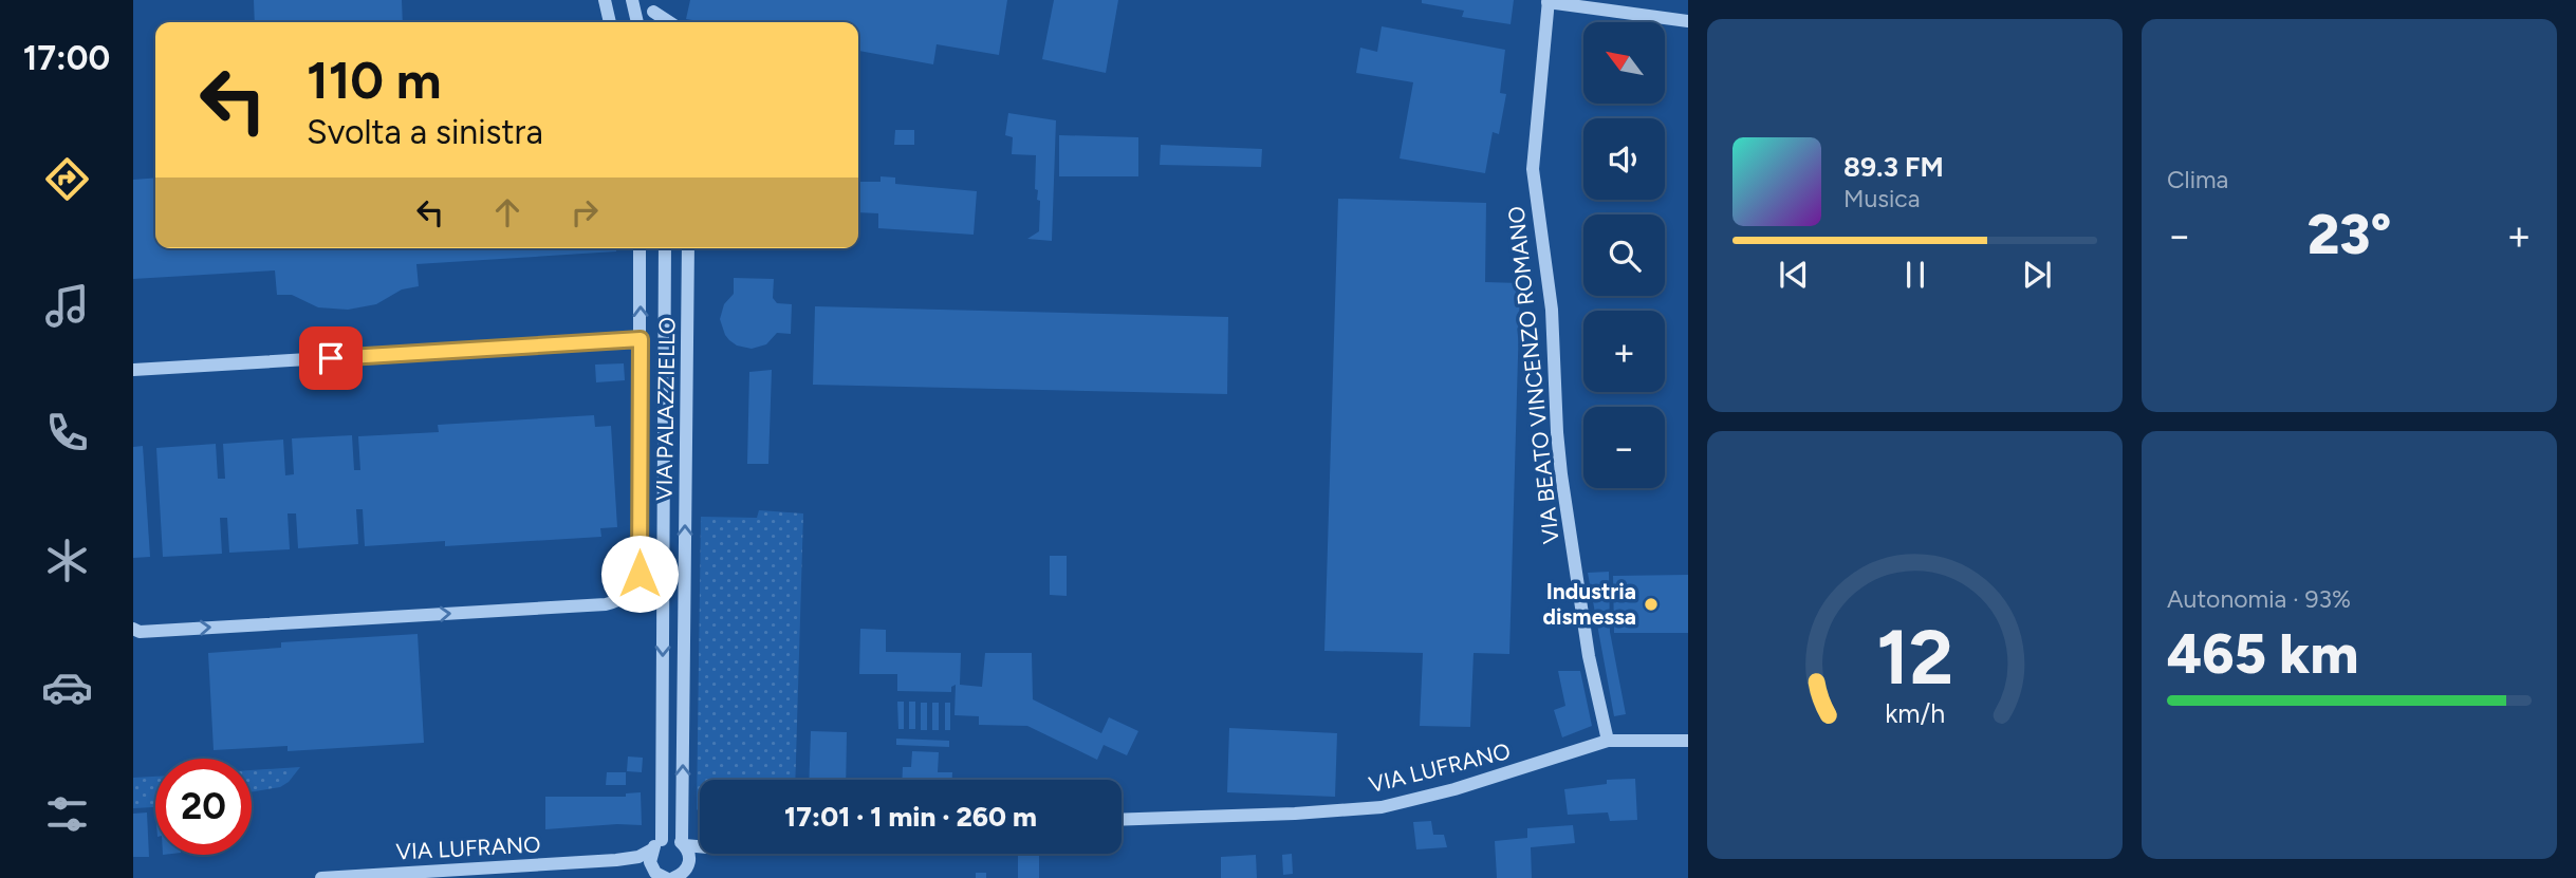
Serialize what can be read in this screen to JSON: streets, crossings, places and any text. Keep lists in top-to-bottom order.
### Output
{
  "streets": {
    "street": ["VIA BEATO VINCENZO ROMANO", "VIA PALAZZIELLO", "VIA LUFRANO"]
  },
  "crossings": [
    ["VIA BEATO VINCENZO ROMANO", "VIA LUFRANO"]
  ],
  "places": ["Industria dismessa"],
  "north": "top left",
  "page": {
    "tabs": "17:00",
    "tile": [
      "Clima",
      ["Autonomia · 93%", "465 km"]
    ],
    "map_buttons": ["+", "−"],
    "turn": ["110 m", "Svolta a sinistra"],
    "song": ["89.3 FM", "Musica"],
    "heat": ["−", "23°", "+"],
    "limit": "20",
    "trip": "17:01 · 1 min · 260 m",
    "gauge": ["12", "km/h"]
  }
}
